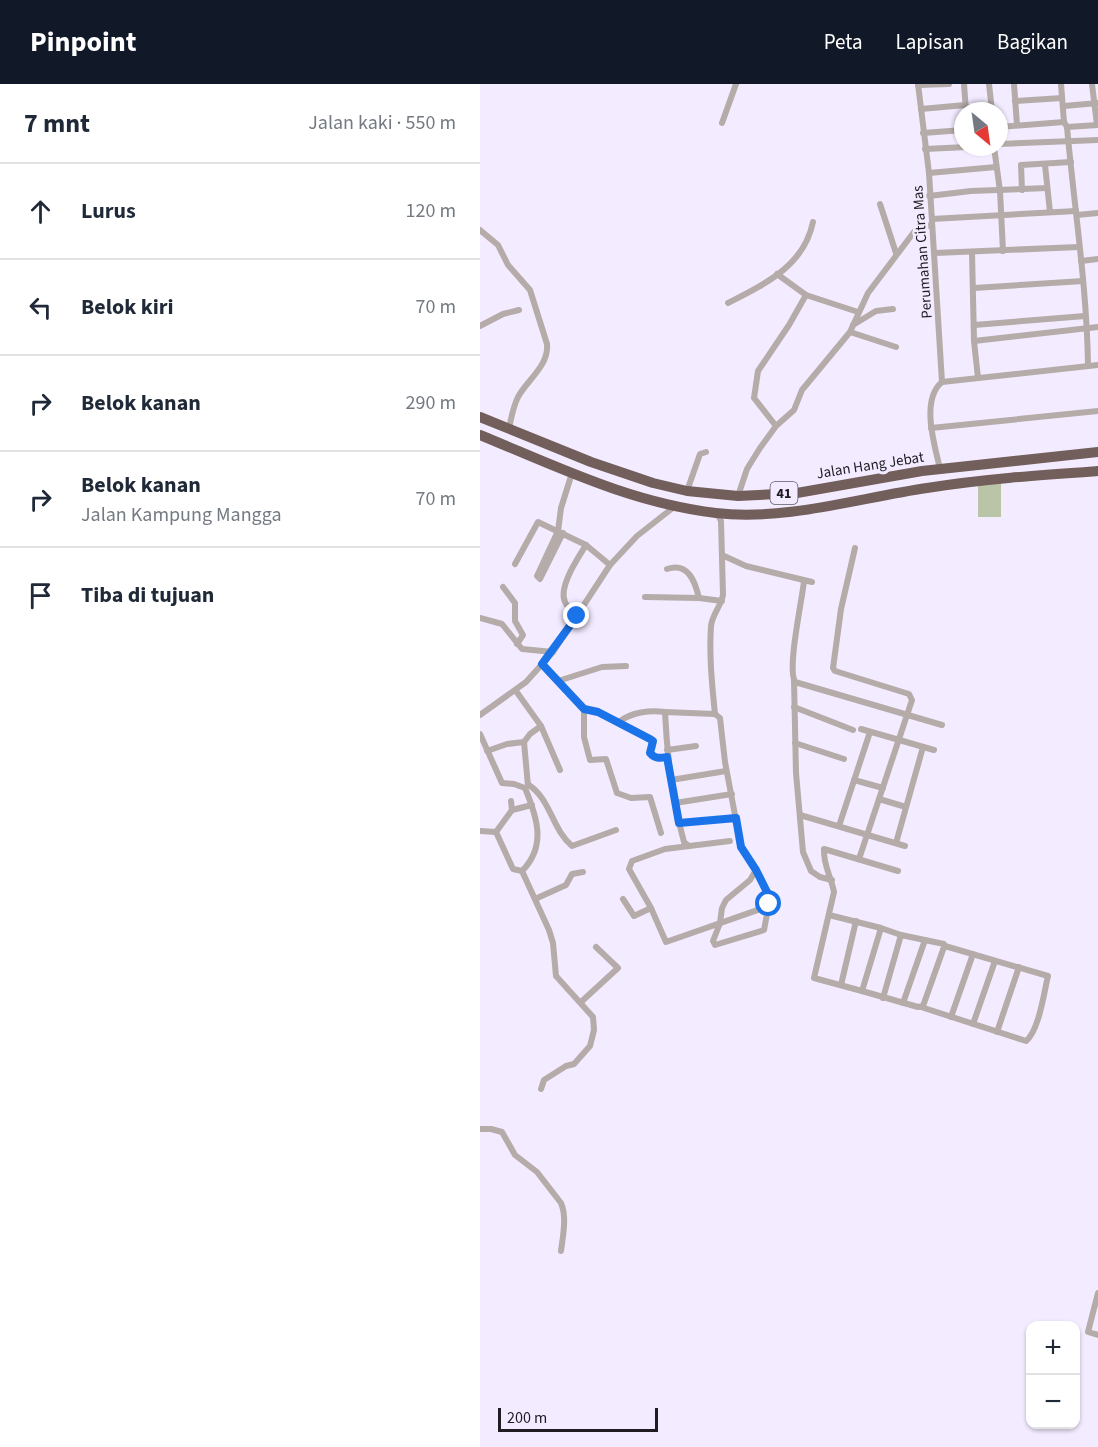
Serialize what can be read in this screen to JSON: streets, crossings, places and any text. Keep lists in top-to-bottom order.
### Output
{
  "streets": {
    "highway": ["Jalan Hang Jebat", "41"],
    "street": ["Perumahan Citra Mas"]
  },
  "scale_bar": "200 m",
  "north": "bottom right",
  "page": {
    "header": "Pinpoint",
    "nav": ["Peta", "Lapisan", "Bagikan"],
    "heading": ["7 mnt", "Jalan kaki · 550 m"],
    "list": [
      ["Lurus", "120 m"],
      ["Belok kiri", "70 m"],
      ["Belok kanan", "290 m"],
      ["Belok kanan", "Jalan Kampung Mangga", "70 m"],
      "Tiba di tujuan"
    ],
    "map_buttons": ["+", "−"],
    "scale": "200 m"
  }
}
